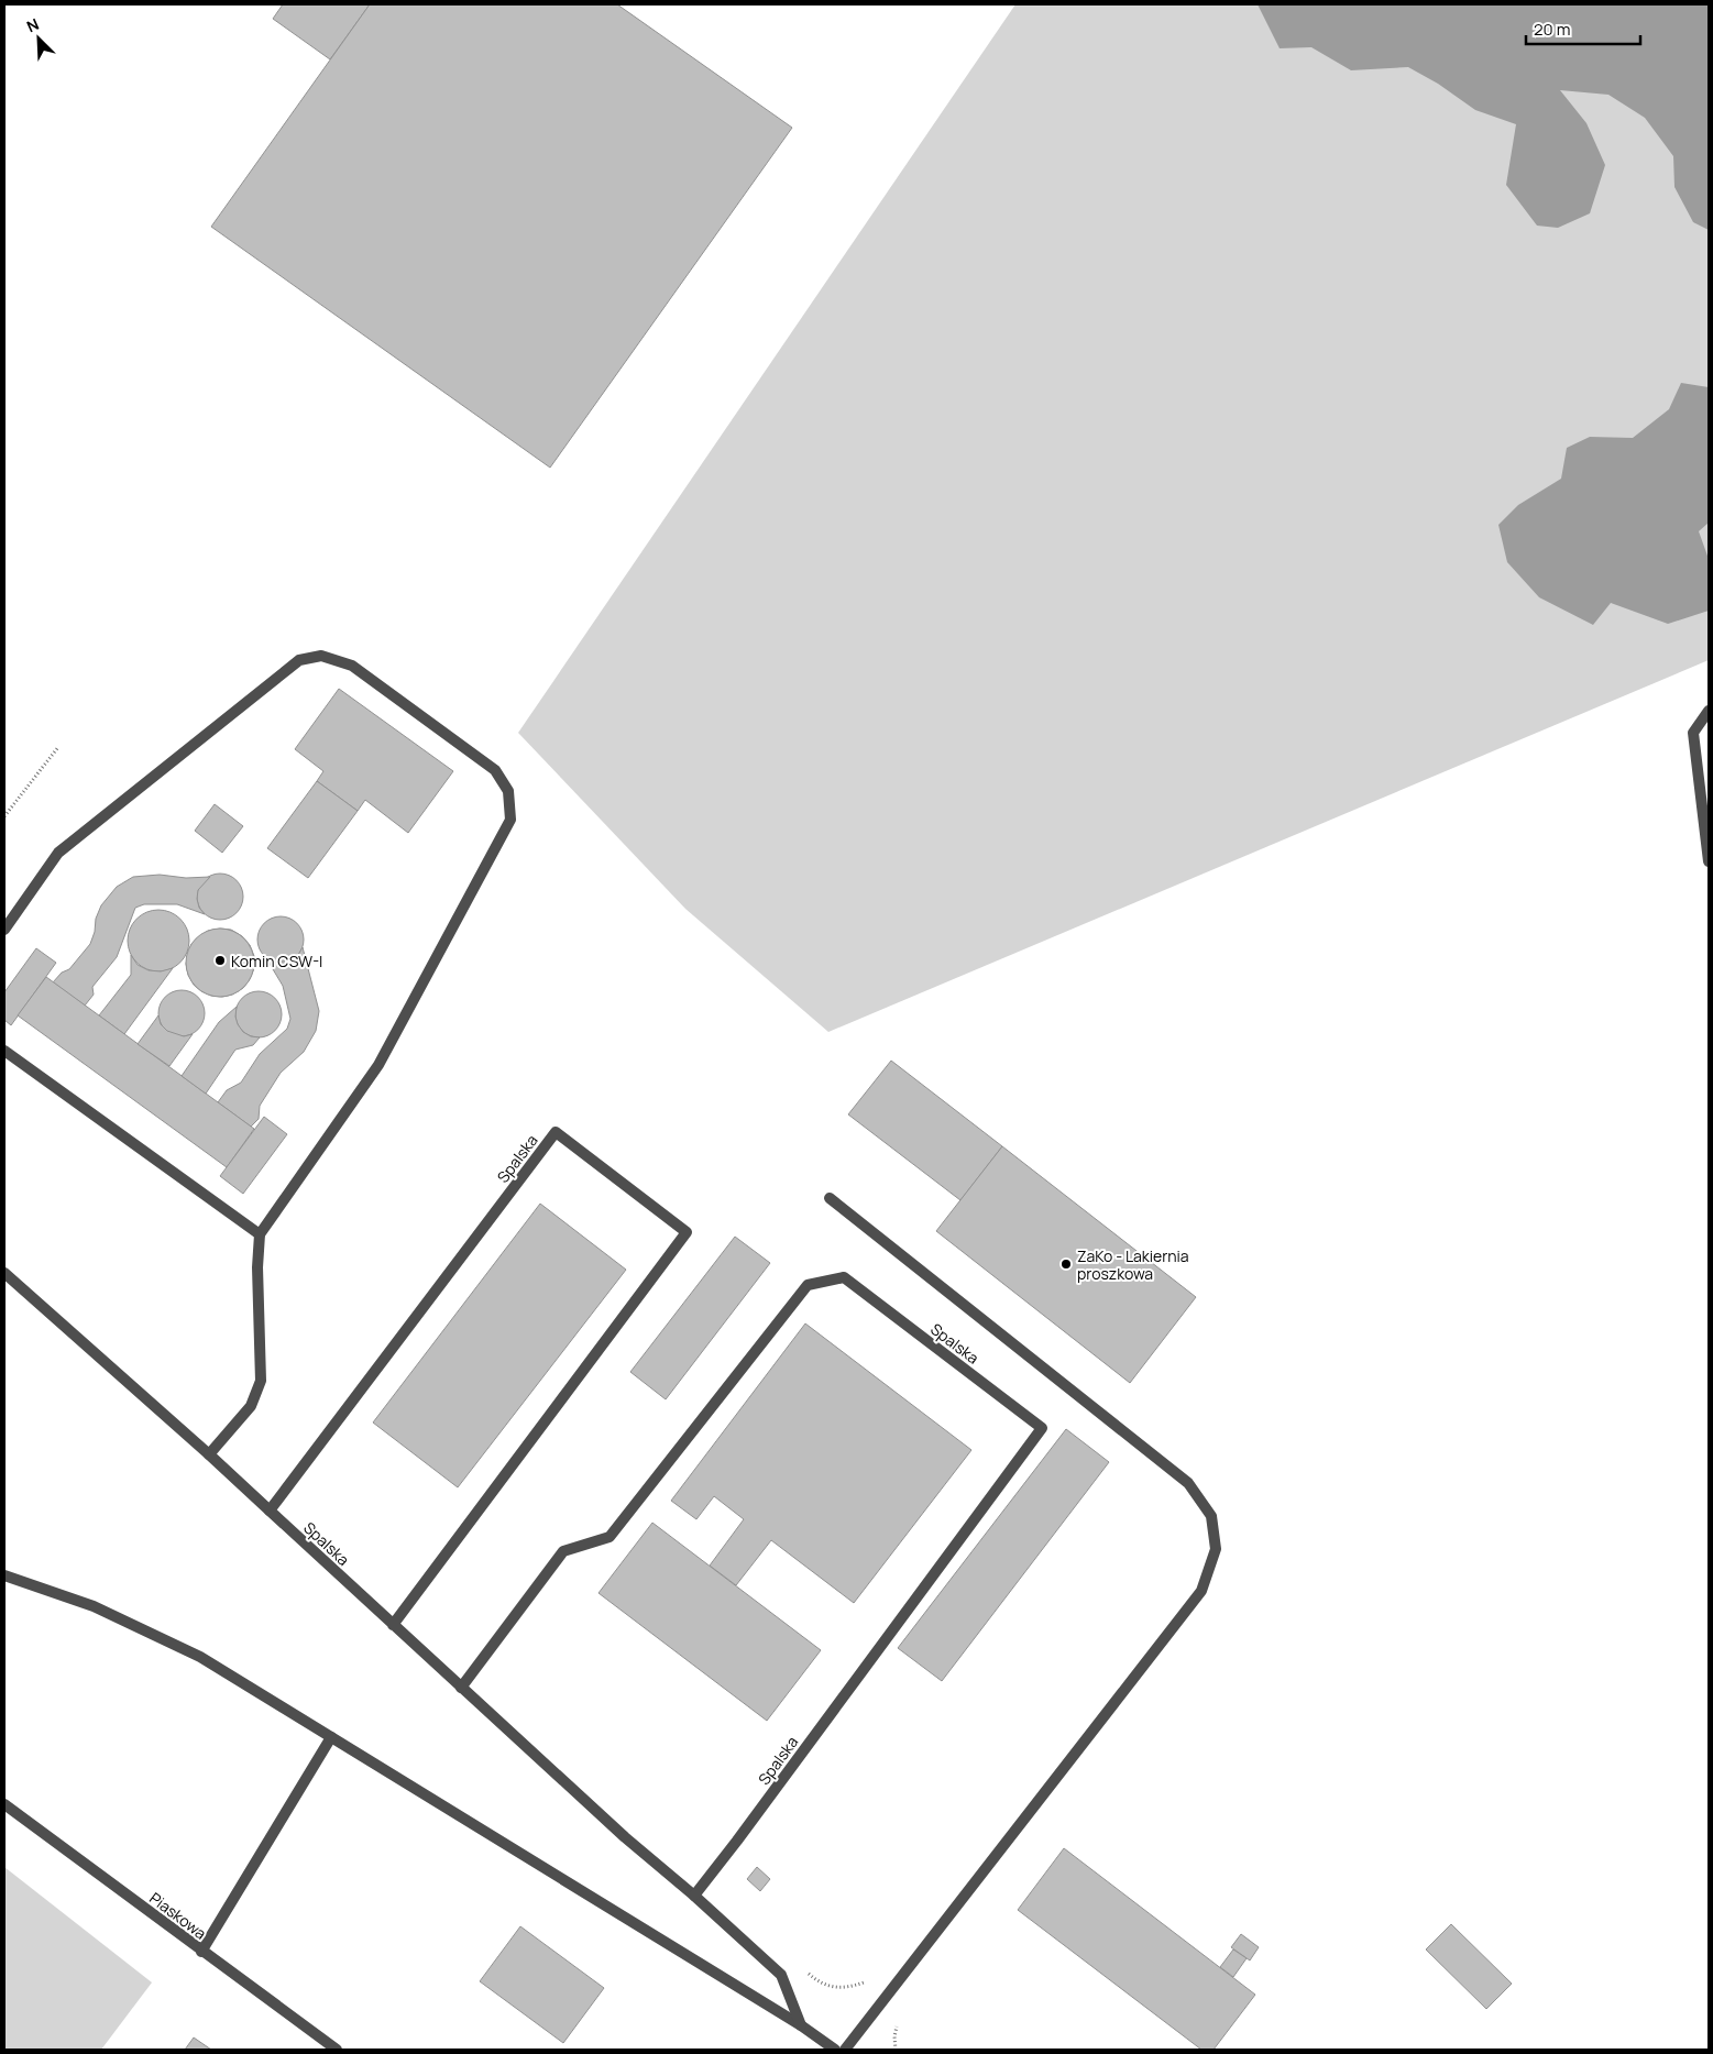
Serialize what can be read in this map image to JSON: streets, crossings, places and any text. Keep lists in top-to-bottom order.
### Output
{
  "streets": {
    "lane": ["Spalska", "Piaskowa"]
  },
  "places": ["Komin CSW-I", "ZaKo - Lakiernia proszkowa"],
  "scale_bar": "20 m",
  "north": "top left"
}
